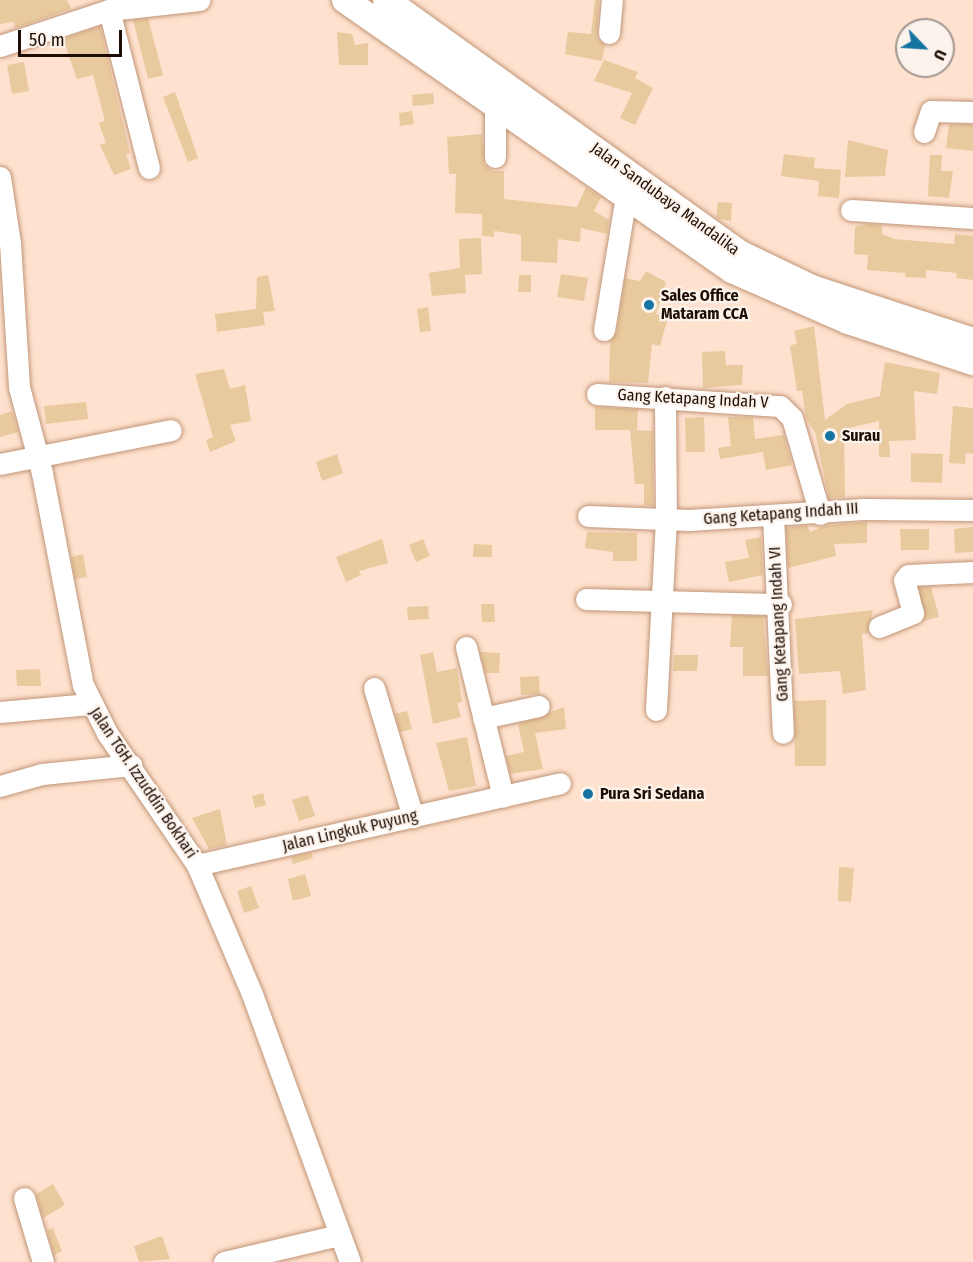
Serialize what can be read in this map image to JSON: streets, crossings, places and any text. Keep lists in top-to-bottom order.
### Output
{
  "streets": {
    "main road": ["Jalan Sandubaya Mandalika"],
    "street": [
      "Gang Ketapang Indah V",
      "Gang Ketapang Indah III",
      "Gang Ketapang Indah VI",
      "Jalan TGH. Izzuddin Bokhari",
      "Jalan Lingkuk Puyung"
    ]
  },
  "crossings": [
    ["Gang Ketapang Indah V", "Gang Ketapang Indah III"],
    ["Gang Ketapang Indah III", "Gang Ketapang Indah VI"],
    ["Jalan TGH. Izzuddin Bokhari", "Jalan Lingkuk Puyung"]
  ],
  "places": ["Sales Office Mataram CCA", "Surau", "Pura Sri Sedana"],
  "scale_bar": "50 m",
  "north": "bottom right"
}
